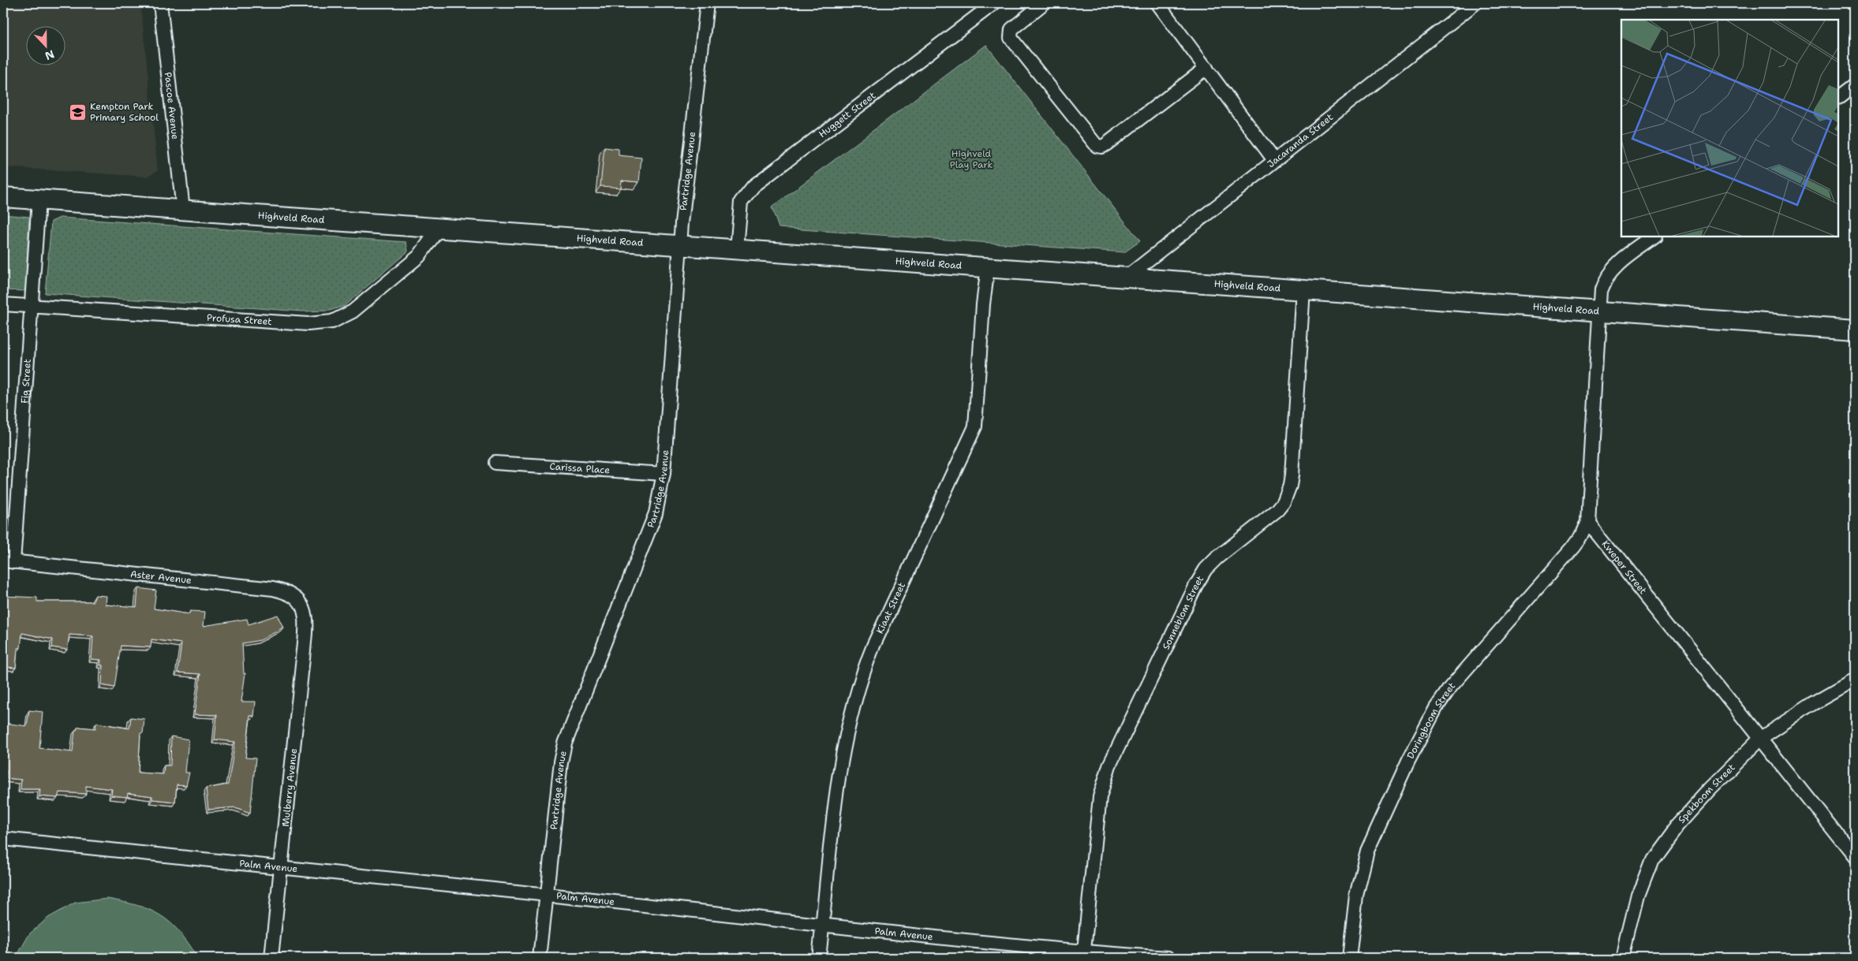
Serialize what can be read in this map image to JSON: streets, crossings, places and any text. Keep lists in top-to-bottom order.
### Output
{
  "streets": {
    "street": [
      "Pascoe Avenue",
      "Huggett Street",
      "Jacaranda Street",
      "Partridge Avenue",
      "Highveld Road",
      "Profusa Street",
      "Fig Street",
      "Carissa Place",
      "Kweper Street",
      "Aster Avenue",
      "Kiaat Street",
      "Sonneblom Street",
      "Doringboom Street",
      "Mulberry Avenue",
      "Spekboom Street",
      "Palm Avenue"
    ]
  },
  "crossings": [
    ["Pascoe Avenue", "Highveld Road"],
    ["Huggett Street", "Highveld Road"],
    ["Jacaranda Street", "Highveld Road"],
    ["Partridge Avenue", "Highveld Road"],
    ["Partridge Avenue", "Carissa Place"],
    ["Partridge Avenue", "Palm Avenue"],
    ["Highveld Road", "Profusa Street"],
    ["Highveld Road", "Fig Street"],
    ["Highveld Road", "Kiaat Street"],
    ["Highveld Road", "Sonneblom Street"],
    ["Profusa Street", "Fig Street"],
    ["Fig Street", "Aster Avenue"],
    ["Kweper Street", "Doringboom Street"],
    ["Kweper Street", "Spekboom Street"],
    ["Aster Avenue", "Mulberry Avenue"],
    ["Kiaat Street", "Palm Avenue"],
    ["Sonneblom Street", "Palm Avenue"],
    ["Mulberry Avenue", "Palm Avenue"]
  ],
  "parks": ["Highveld Play Park"],
  "places": {
    "school or university": ["Kempton Park Primary School"]
  },
  "north": "bottom"
}
